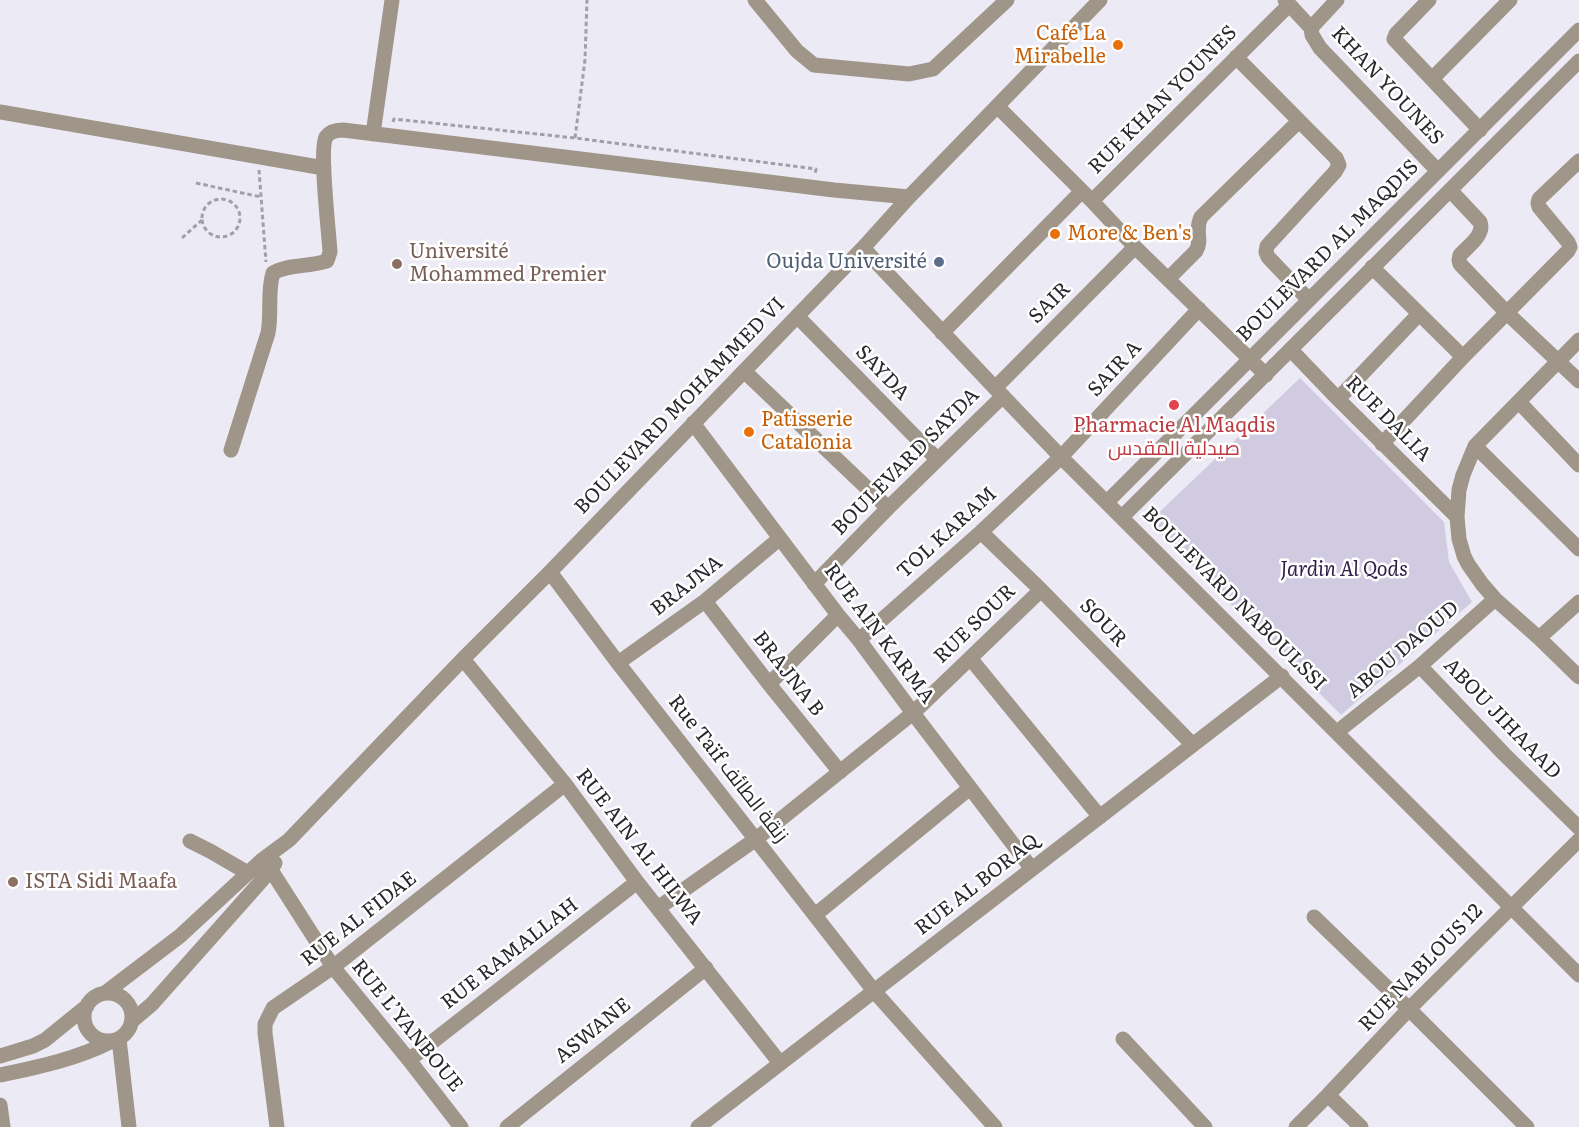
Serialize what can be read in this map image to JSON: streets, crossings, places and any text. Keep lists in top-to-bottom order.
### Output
{
  "streets": {
    "street": [
      "KHAN YOUNES",
      "RUE KHAN YOUNES",
      "BOULEVARD AL MAQDIS",
      "SAIR",
      "SAIR A",
      "SAYDA",
      "BOULEVARD MOHAMMED VI",
      "RUE DALIA",
      "BOULEVARD SAYDA",
      "TOL KARAM",
      "BRAJNA",
      "BOULEVARD NABOULSSI",
      "SOUR",
      "RUE SOUR",
      "RUE AIN KARMA",
      "ABOU DAOUD",
      "BRAJNA B",
      "ABOU JIHAAAD",
      "Rue Taïf زنقة الطائف",
      "RUE AIN AL HILWA",
      "RUE AL BORAQ",
      "RUE AL FIDAE",
      "RUE RAMALLAH",
      "RUE NABLOUS 12",
      "RUE L’YANBOUE",
      "ASWANE"
    ]
  },
  "crossings": [
    ["KHAN YOUNES", "RUE KHAN YOUNES"],
    ["KHAN YOUNES", "BOULEVARD AL MAQDIS"],
    ["RUE KHAN YOUNES", "BOULEVARD NABOULSSI"],
    ["BOULEVARD AL MAQDIS", "BOULEVARD NABOULSSI"],
    ["SAIR", "BOULEVARD SAYDA"],
    ["SAIR", "BOULEVARD NABOULSSI"],
    ["SAIR A", "TOL KARAM"],
    ["SAIR A", "BOULEVARD NABOULSSI"],
    ["SAYDA", "BOULEVARD MOHAMMED VI"],
    ["SAYDA", "BOULEVARD SAYDA"],
    ["BOULEVARD MOHAMMED VI", "BOULEVARD NABOULSSI"],
    ["BOULEVARD MOHAMMED VI", "RUE AIN KARMA"],
    ["BOULEVARD MOHAMMED VI", "Rue Taïf زنقة الطائف"],
    ["BOULEVARD MOHAMMED VI", "RUE AIN AL HILWA"],
    ["BOULEVARD MOHAMMED VI", "RUE L’YANBOUE"],
    ["BOULEVARD SAYDA", "BOULEVARD NABOULSSI"],
    ["BOULEVARD SAYDA", "RUE AIN KARMA"],
    ["TOL KARAM", "BOULEVARD NABOULSSI"],
    ["TOL KARAM", "SOUR"],
    ["TOL KARAM", "RUE AIN KARMA"],
    ["BRAJNA", "RUE AIN KARMA"],
    ["BRAJNA", "BRAJNA B"],
    ["BRAJNA", "Rue Taïf زنقة الطائف"],
    ["BOULEVARD NABOULSSI", "ABOU DAOUD"],
    ["BOULEVARD NABOULSSI", "RUE AL BORAQ"],
    ["BOULEVARD NABOULSSI", "RUE NABLOUS 12"],
    ["SOUR", "RUE SOUR"],
    ["SOUR", "RUE AL BORAQ"],
    ["RUE SOUR", "RUE AIN KARMA"],
    ["RUE SOUR", "BRAJNA B"],
    ["RUE SOUR", "Rue Taïf زنقة الطائف"],
    ["RUE SOUR", "RUE AIN AL HILWA"],
    ["RUE AIN KARMA", "RUE AL BORAQ"],
    ["ABOU DAOUD", "ABOU JIHAAAD"],
    ["Rue Taïf زنقة الطائف", "RUE AL BORAQ"],
    ["RUE AIN AL HILWA", "RUE AL BORAQ"],
    ["RUE AIN AL HILWA", "RUE AL FIDAE"],
    ["RUE AIN AL HILWA", "RUE RAMALLAH"],
    ["RUE AIN AL HILWA", "ASWANE"],
    ["RUE AL FIDAE", "RUE L’YANBOUE"],
    ["RUE RAMALLAH", "RUE L’YANBOUE"]
  ],
  "parks": ["Jardin Al Qods"],
  "places": [
    "Café La Mirabelle",
    "More & Ben's",
    "Oujda Université",
    "Université Mohammed Premier",
    "Pharmacie Al Maqdis صيدلية المقدس",
    "Patisserie Catalonia",
    "ISTA Sidi Maafa"
  ]
}
